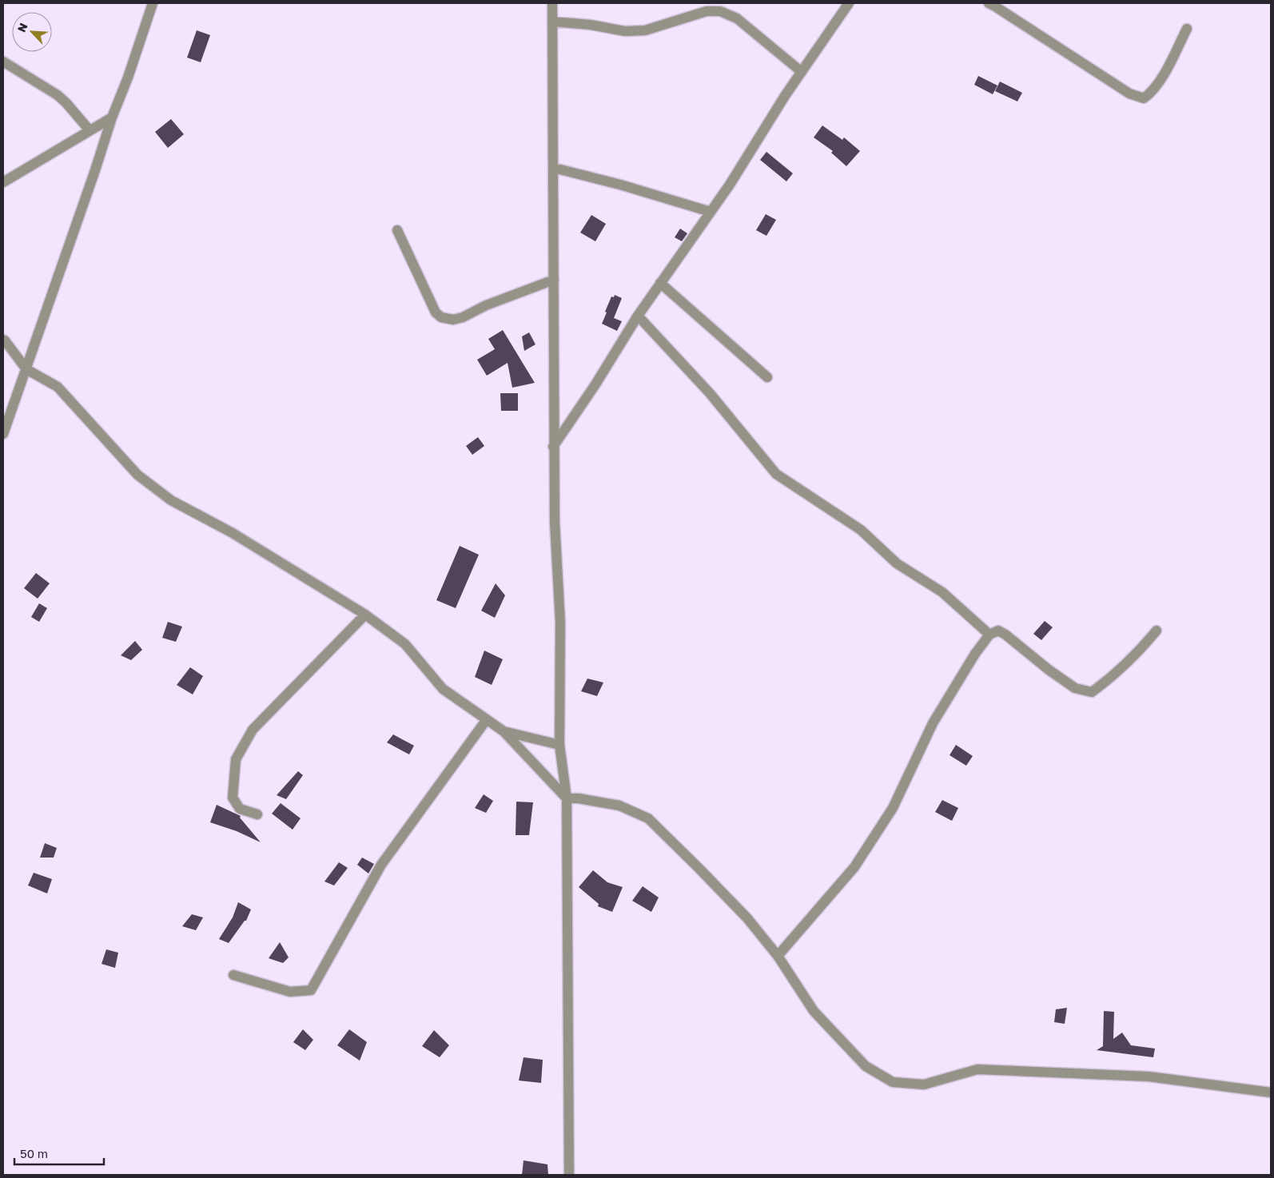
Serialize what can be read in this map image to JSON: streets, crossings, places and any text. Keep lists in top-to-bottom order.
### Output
{
  "scale_bar": "50 m",
  "north": "top left"
}
